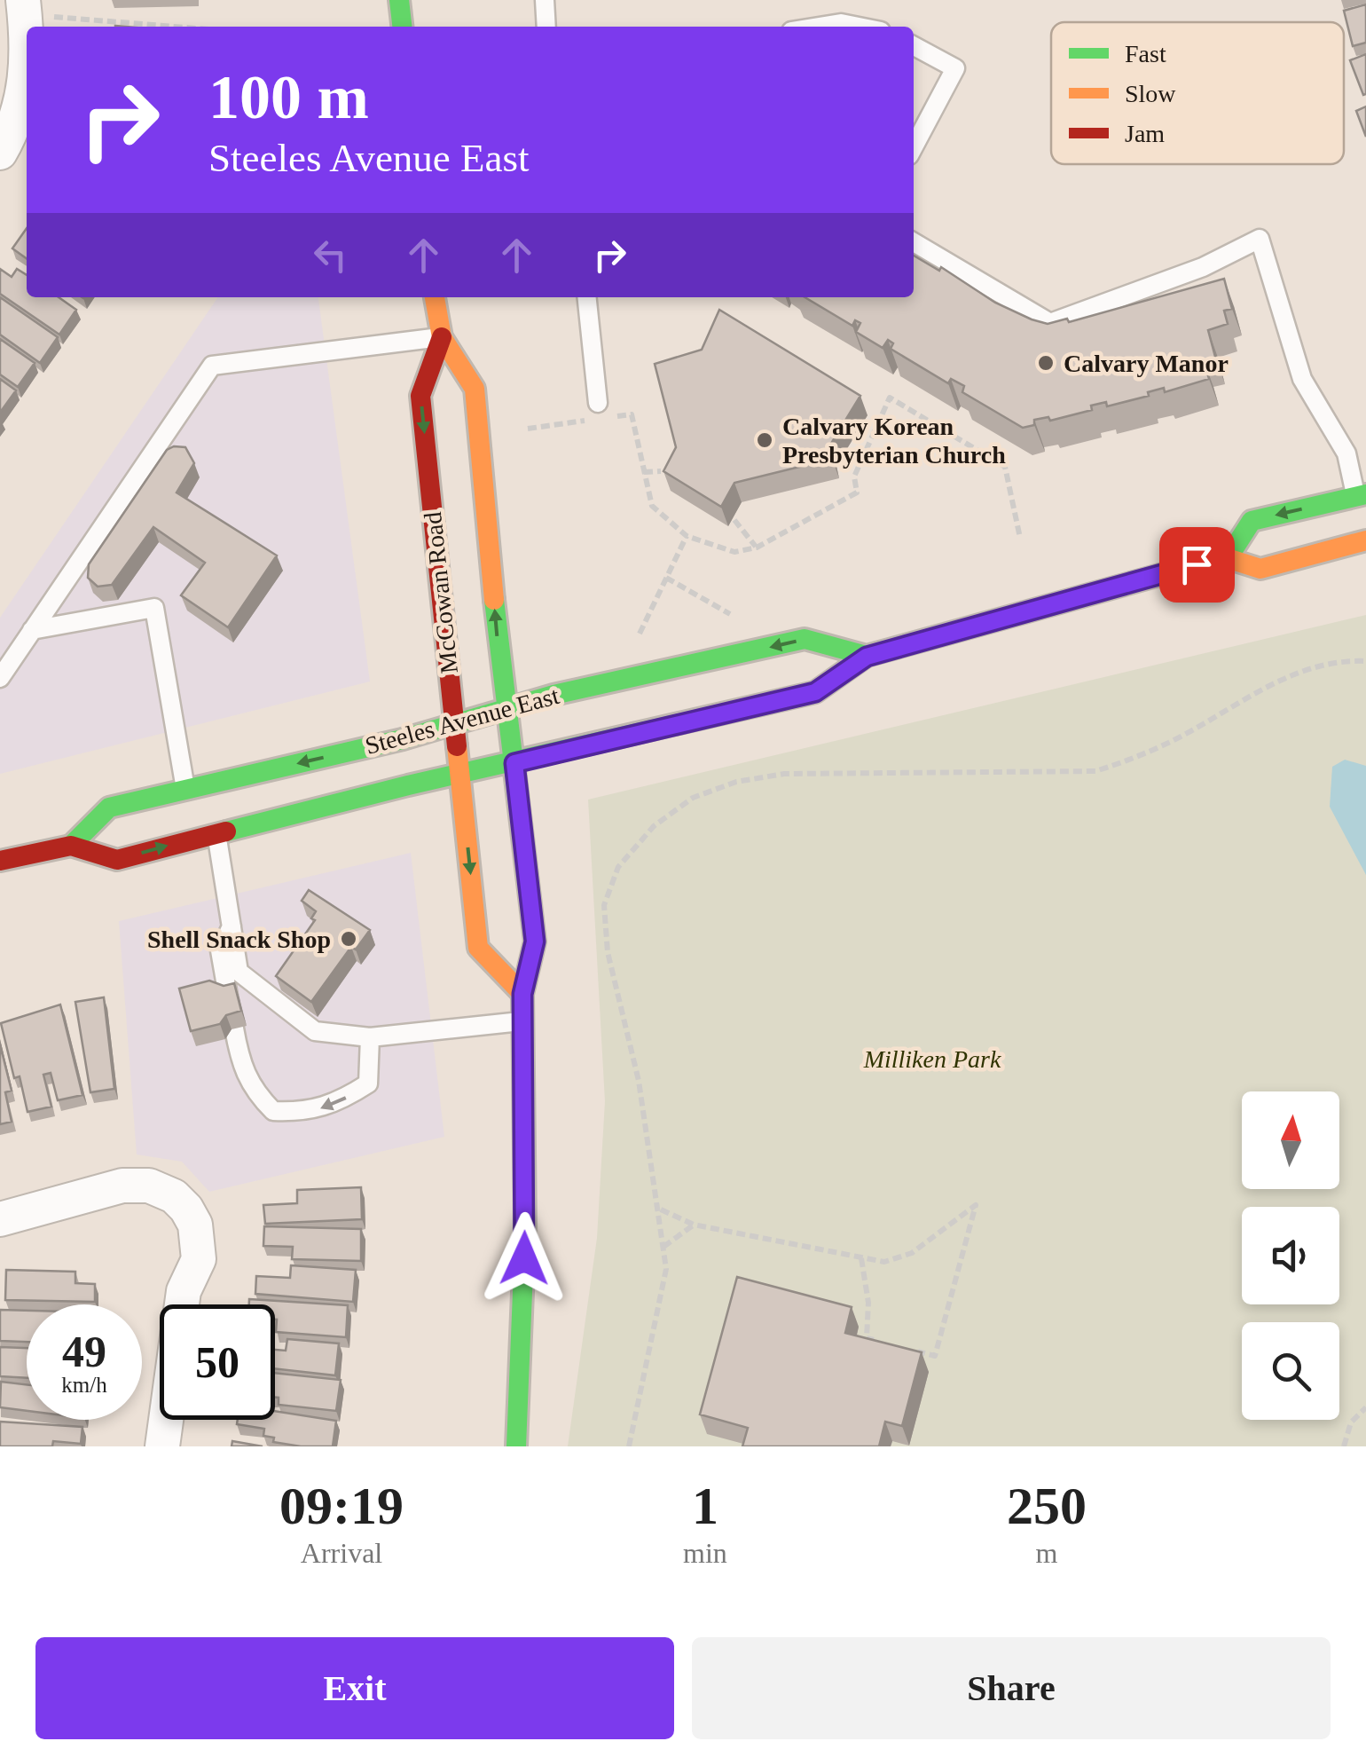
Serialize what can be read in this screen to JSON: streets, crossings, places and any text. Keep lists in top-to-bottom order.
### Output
{
  "streets": {
    "main road": ["McCowan Road", "Steeles Avenue East"]
  },
  "crossings": [
    ["McCowan Road", "Steeles Avenue East"]
  ],
  "parks": ["Milliken Park"],
  "places": ["Calvary Manor", "Calvary Korean Presbyterian Church", "Shell Snack Shop"],
  "legend": ["Fast", "Slow", "Jam"],
  "north": "top",
  "page": {
    "turn": ["100 m", "Steeles Avenue East"],
    "speed": "49 km/h",
    "limit": "50",
    "eta": [
      "09:19",
      "Arrival",
      "1",
      "min",
      "250",
      "m"
    ],
    "buttons": ["Exit", "Share"]
  }
}
